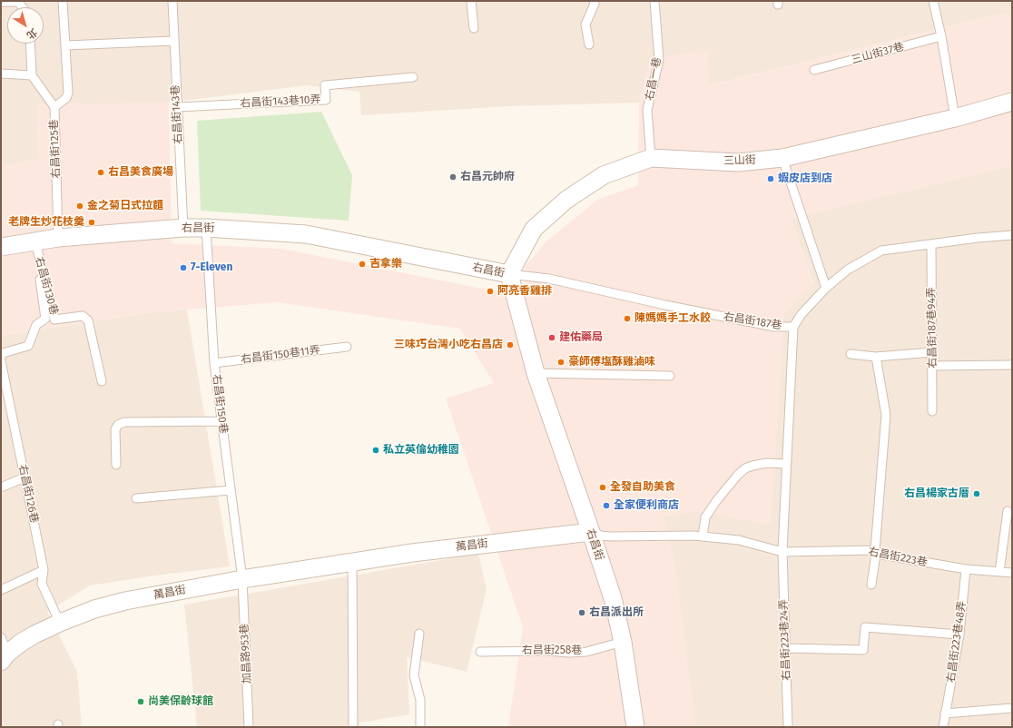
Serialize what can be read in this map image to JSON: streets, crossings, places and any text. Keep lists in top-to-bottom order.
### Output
{
  "streets": {
    "street": ["三山街", "右昌街", "萬昌街"],
    "lane": [
      "三山街37巷",
      "右昌一巷",
      "右昌街143巷10弄",
      "右昌街143巷",
      "右昌街125巷",
      "右昌街130巷",
      "右昌街187巷",
      "右昌街187巷94弄",
      "右昌街150巷11弄",
      "右昌街150巷",
      "右昌街126巷",
      "右昌街223巷",
      "右昌街223巷24弄",
      "右昌街223巷48弄",
      "右昌街258巷",
      "加昌路953巷"
    ]
  },
  "crossings": [
    ["右昌一巷", "三山街"],
    ["右昌街143巷10弄", "右昌街143巷"],
    ["右昌街143巷", "右昌街"],
    ["右昌街125巷", "右昌街"],
    ["三山街", "右昌街"],
    ["三山街", "右昌街187巷"],
    ["右昌街", "右昌街130巷"],
    ["右昌街", "右昌街187巷"],
    ["右昌街", "右昌街150巷"],
    ["右昌街", "萬昌街"],
    ["右昌街", "右昌街223巷"],
    ["右昌街", "右昌街258巷"],
    ["右昌街187巷", "右昌街187巷94弄"],
    ["右昌街150巷11弄", "右昌街150巷"],
    ["右昌街150巷", "萬昌街"],
    ["右昌街150巷", "加昌路953巷"],
    ["右昌街126巷", "萬昌街"],
    ["萬昌街", "右昌街223巷"],
    ["萬昌街", "加昌路953巷"],
    ["右昌街223巷", "右昌街223巷24弄"],
    ["右昌街223巷", "右昌街223巷48弄"]
  ],
  "places": [
    "右昌美食廣場",
    "右昌元帥府",
    "蝦皮店到店",
    "金之菊日式拉麵",
    "老牌生炒花枝羹",
    "吉拿樂",
    "7-Eleven",
    "阿亮香雞排",
    "陳媽媽手工水餃",
    "建佑藥局",
    "三味巧台灣小吃右昌店",
    "豪師傅塩酥雞滷味",
    "私立英倫幼稚園",
    "全發自助美食",
    "右昌楊家古厝",
    "全家便利商店",
    "右昌派出所",
    "尚美保齡球館"
  ],
  "north": "bottom right"
}
